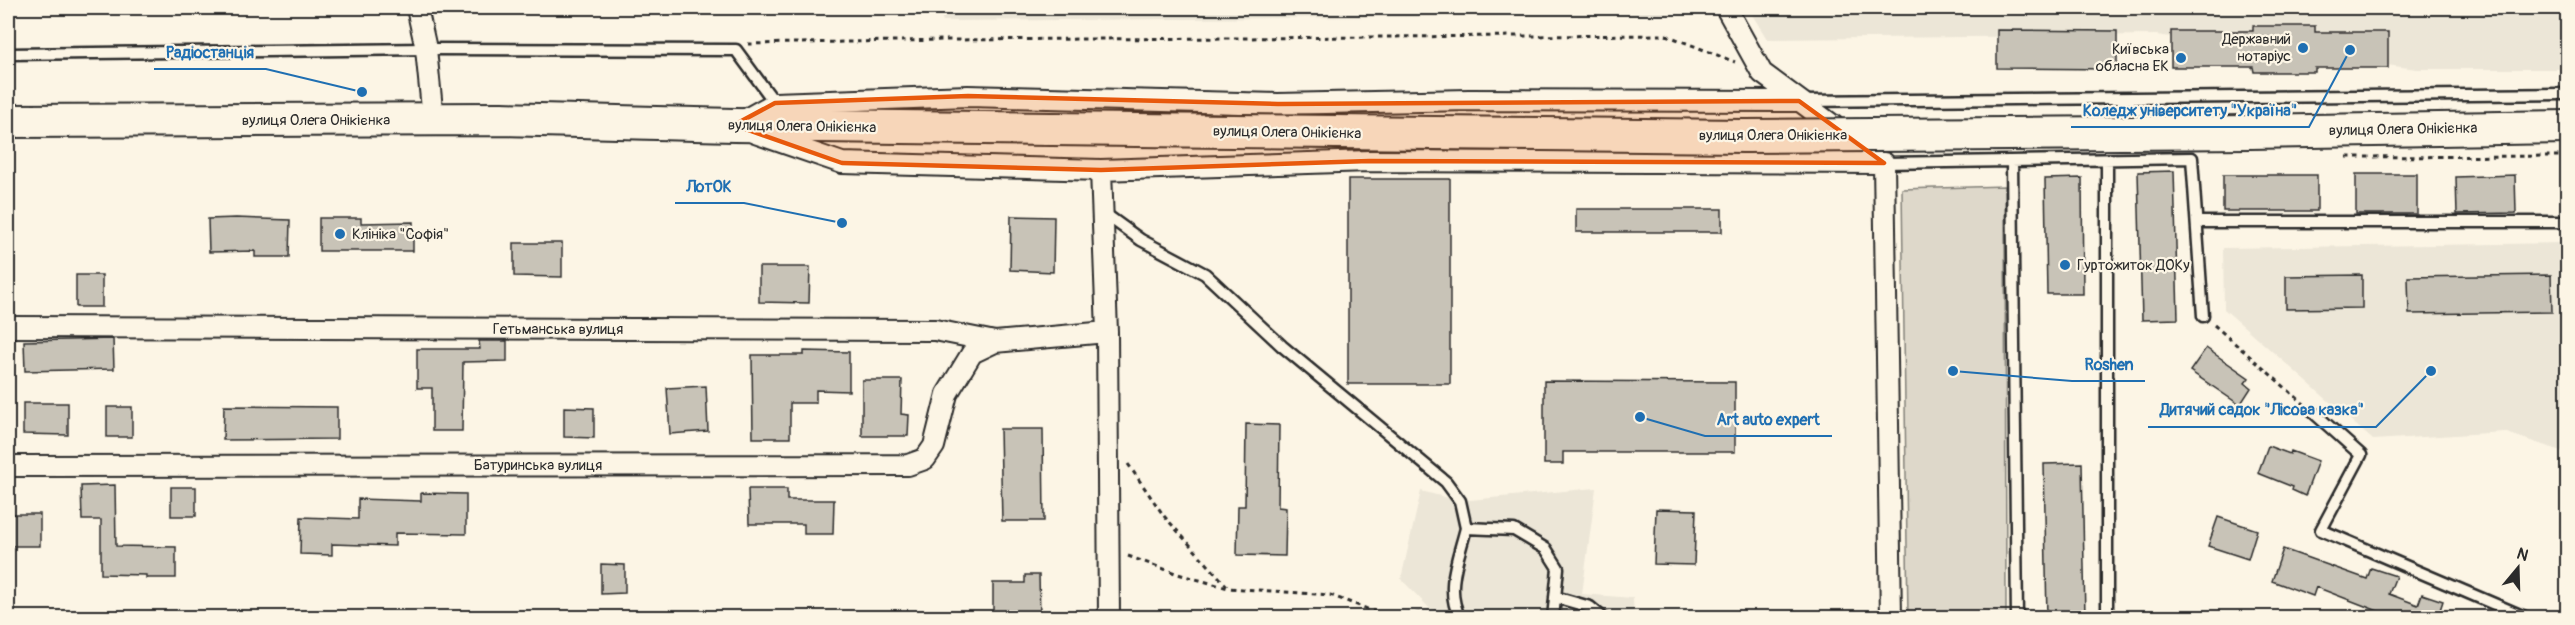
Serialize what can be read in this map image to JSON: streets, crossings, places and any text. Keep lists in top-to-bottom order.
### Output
{
  "streets": {
    "main road": ["вулиця Олега Онікієнка"],
    "street": ["Гетьманська вулиця", "Батуринська вулиця"]
  },
  "crossings": [
    ["Гетьманська вулиця", "Батуринська вулиця"]
  ],
  "places": [
    "Державний нотаріус",
    "Коледж університету \"Україна\"",
    "Київська обласна ЕК",
    "Радіостанція",
    "ЛотОК",
    "Клініка \"Софія\"",
    "Гуртожиток ДОКу",
    "Roshen",
    "Дитячий садок \"Лісова казка\"",
    "Art auto expert"
  ],
  "north": "top"
}
